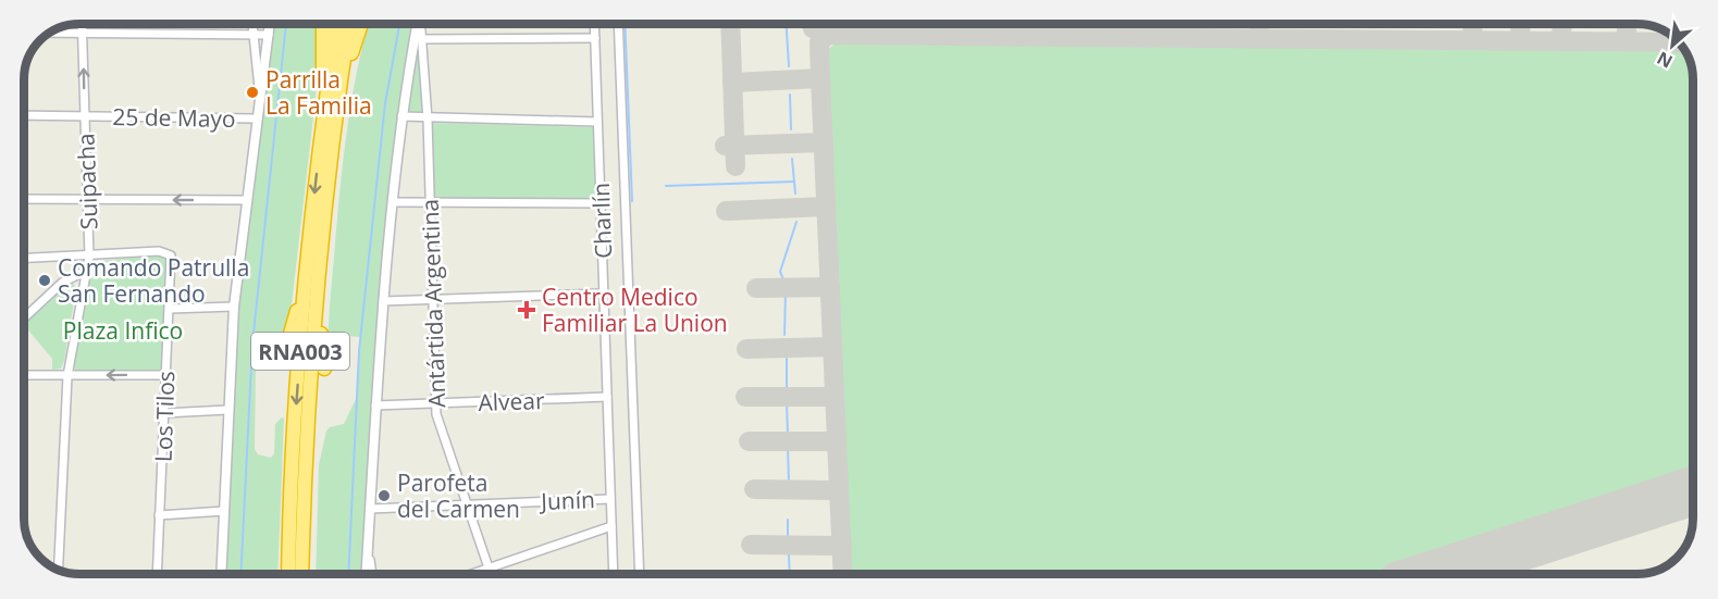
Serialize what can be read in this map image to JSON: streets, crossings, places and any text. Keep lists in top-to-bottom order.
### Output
{
  "streets": {
    "highway": ["RNA003"],
    "street": [
      "25 de Mayo",
      "Suipacha",
      "Charlín",
      "Antártida Argentina",
      "Alvear",
      "Los Tilos",
      "Junín"
    ]
  },
  "crossings": [
    ["25 de Mayo", "Suipacha"],
    ["Suipacha", "Los Tilos"],
    ["Charlín", "Alvear"],
    ["Charlín", "Junín"],
    ["Antártida Argentina", "Alvear"],
    ["Antártida Argentina", "Junín"]
  ],
  "parks": ["Plaza Infico"],
  "places": {
    "other": ["Parrilla La Familia", "Comando Patrulla San Fernando", "Parofeta del Carmen"],
    "health": ["Centro Medico Familiar La Union"]
  },
  "north": "bottom left"
}
